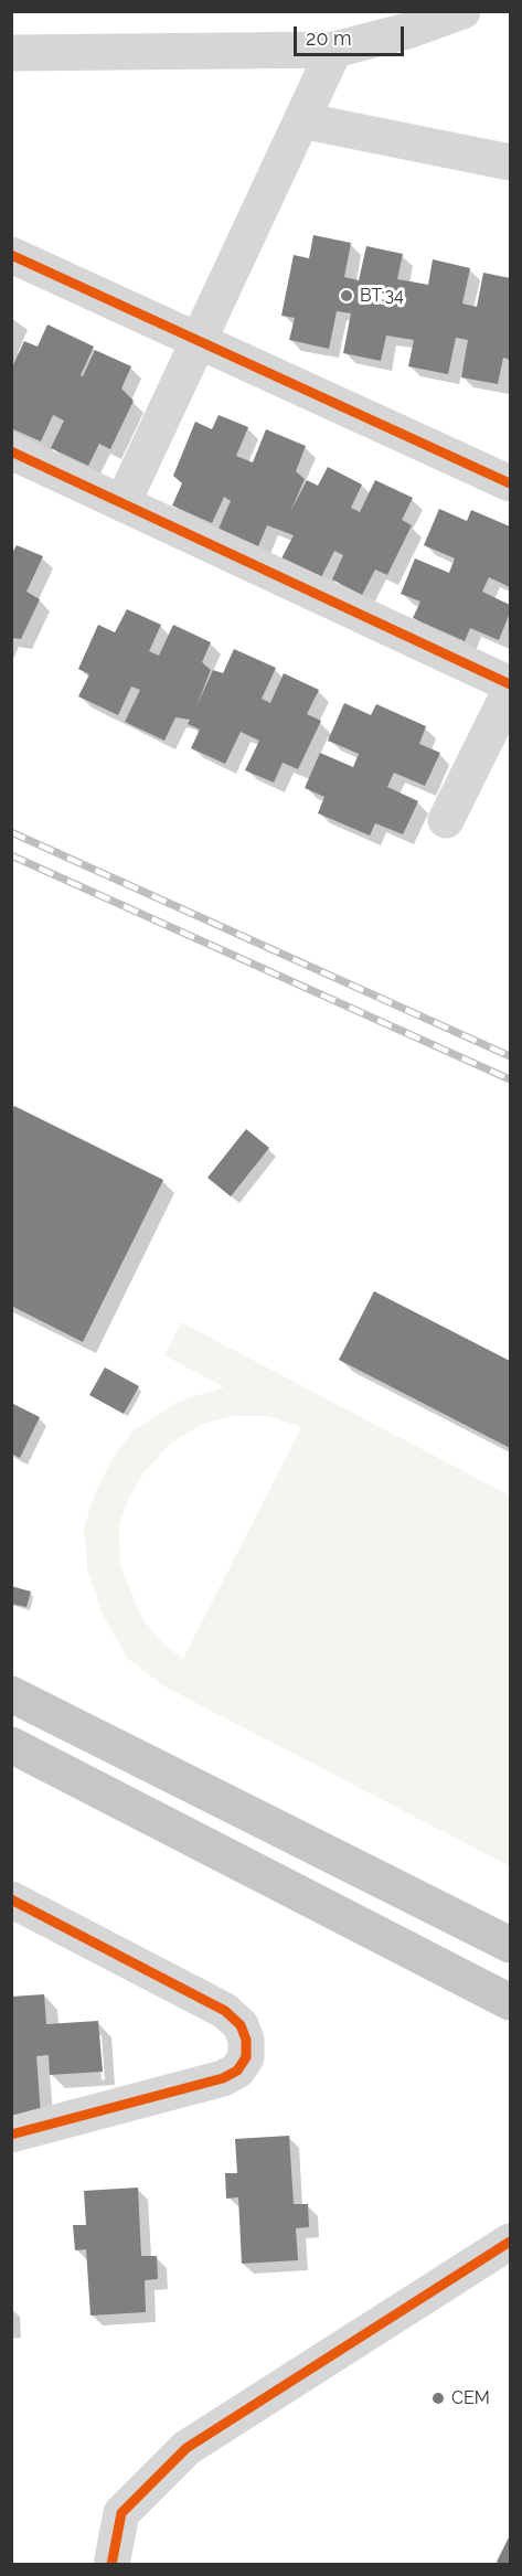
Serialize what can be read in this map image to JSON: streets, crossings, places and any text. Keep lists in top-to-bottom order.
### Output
{
  "places": ["BT:34", "CEM"],
  "scale_bar": "20 m"
}
